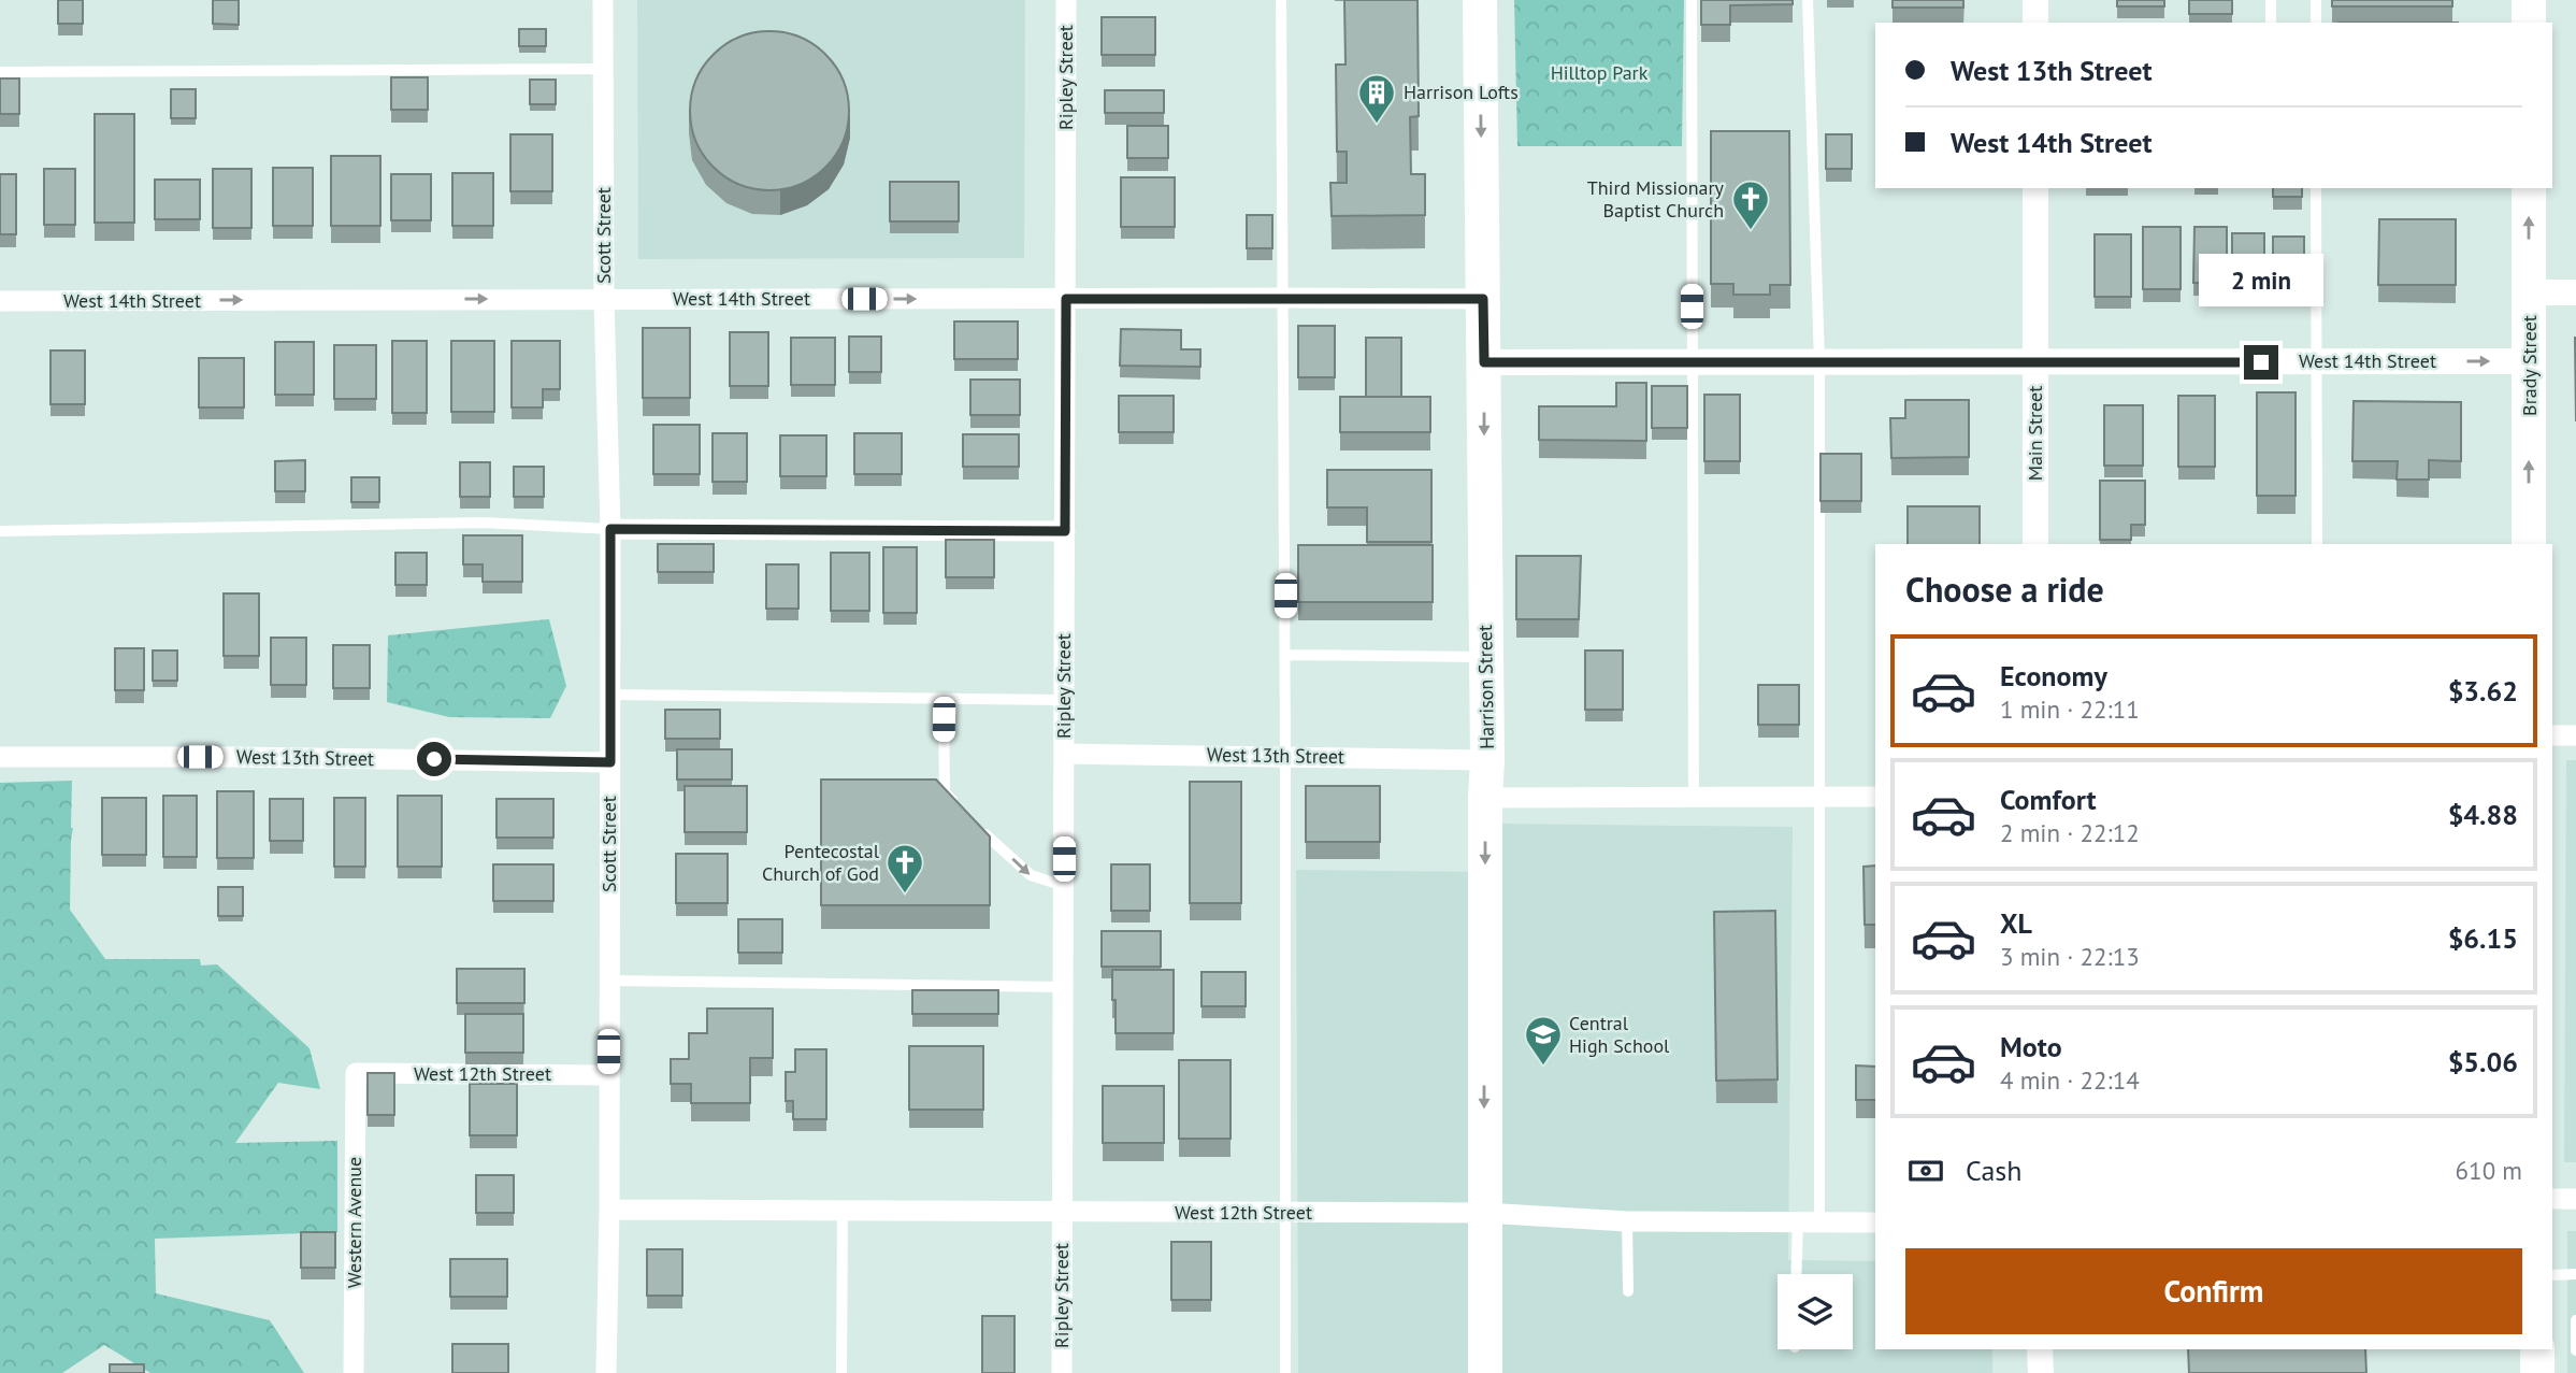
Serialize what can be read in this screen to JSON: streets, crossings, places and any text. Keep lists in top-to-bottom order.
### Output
{
  "streets": {
    "highway": ["Brady Street", "Harrison Street"],
    "street": [
      "Ripley Street",
      "Scott Street",
      "West 14th Street",
      "Main Street",
      "West 13th Street",
      "West 12th Street",
      "Western Avenue"
    ]
  },
  "crossings": [
    ["Ripley Street", "West 14th Street"],
    ["Ripley Street", "West 13th Street"],
    ["Ripley Street", "West 12th Street"],
    ["Scott Street", "West 14th Street"],
    ["Scott Street", "West 13th Street"],
    ["Scott Street", "West 12th Street"],
    ["West 14th Street", "Brady Street"],
    ["West 14th Street", "Main Street"],
    ["West 14th Street", "Harrison Street"],
    ["Harrison Street", "West 13th Street"],
    ["Harrison Street", "West 12th Street"],
    ["West 12th Street", "Western Avenue"]
  ],
  "one_way": ["West 14th Street", "Brady Street", "Harrison Street"],
  "parks": ["Hilltop Park"],
  "places": {
    "building": ["Harrison Lofts"],
    "church": ["Third Missionary Baptist Church", "Pentecostal Church of God"],
    "school or university": ["Central High School"]
  },
  "page": {
    "banner": ["West 13th Street", "West 14th Street"],
    "bubble": "2 min",
    "heading": "Choose a ride",
    "list": [
      {
        "name": "Economy",
        "note": "1 min · 22:11",
        "value": "$3.62"
      },
      {
        "name": "Comfort",
        "note": "2 min · 22:12",
        "value": "$4.88"
      },
      {
        "name": "XL",
        "note": "3 min · 22:13",
        "value": "$6.15"
      },
      {
        "name": "Moto",
        "note": "4 min · 22:14",
        "value": "$5.06"
      }
    ],
    "pay": ["Cash", "610 m"],
    "buttons": "Confirm"
  }
}
